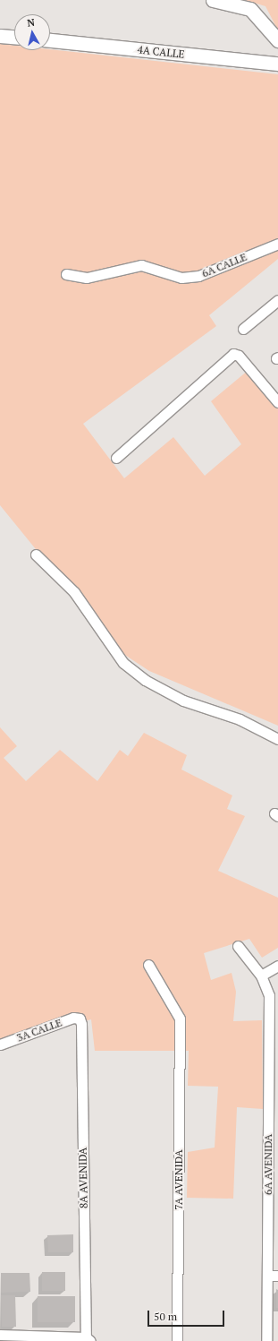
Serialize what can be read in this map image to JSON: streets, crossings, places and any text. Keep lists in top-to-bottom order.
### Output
{
  "streets": {
    "street": [
      "4A CALLE",
      "6A CALLE",
      "3A CALLE",
      "6A AVENIDA",
      "8A AVENIDA",
      "7A AVENIDA"
    ]
  },
  "crossings": [
    ["3A CALLE", "8A AVENIDA"]
  ],
  "scale_bar": "50 m",
  "north": "top"
}
